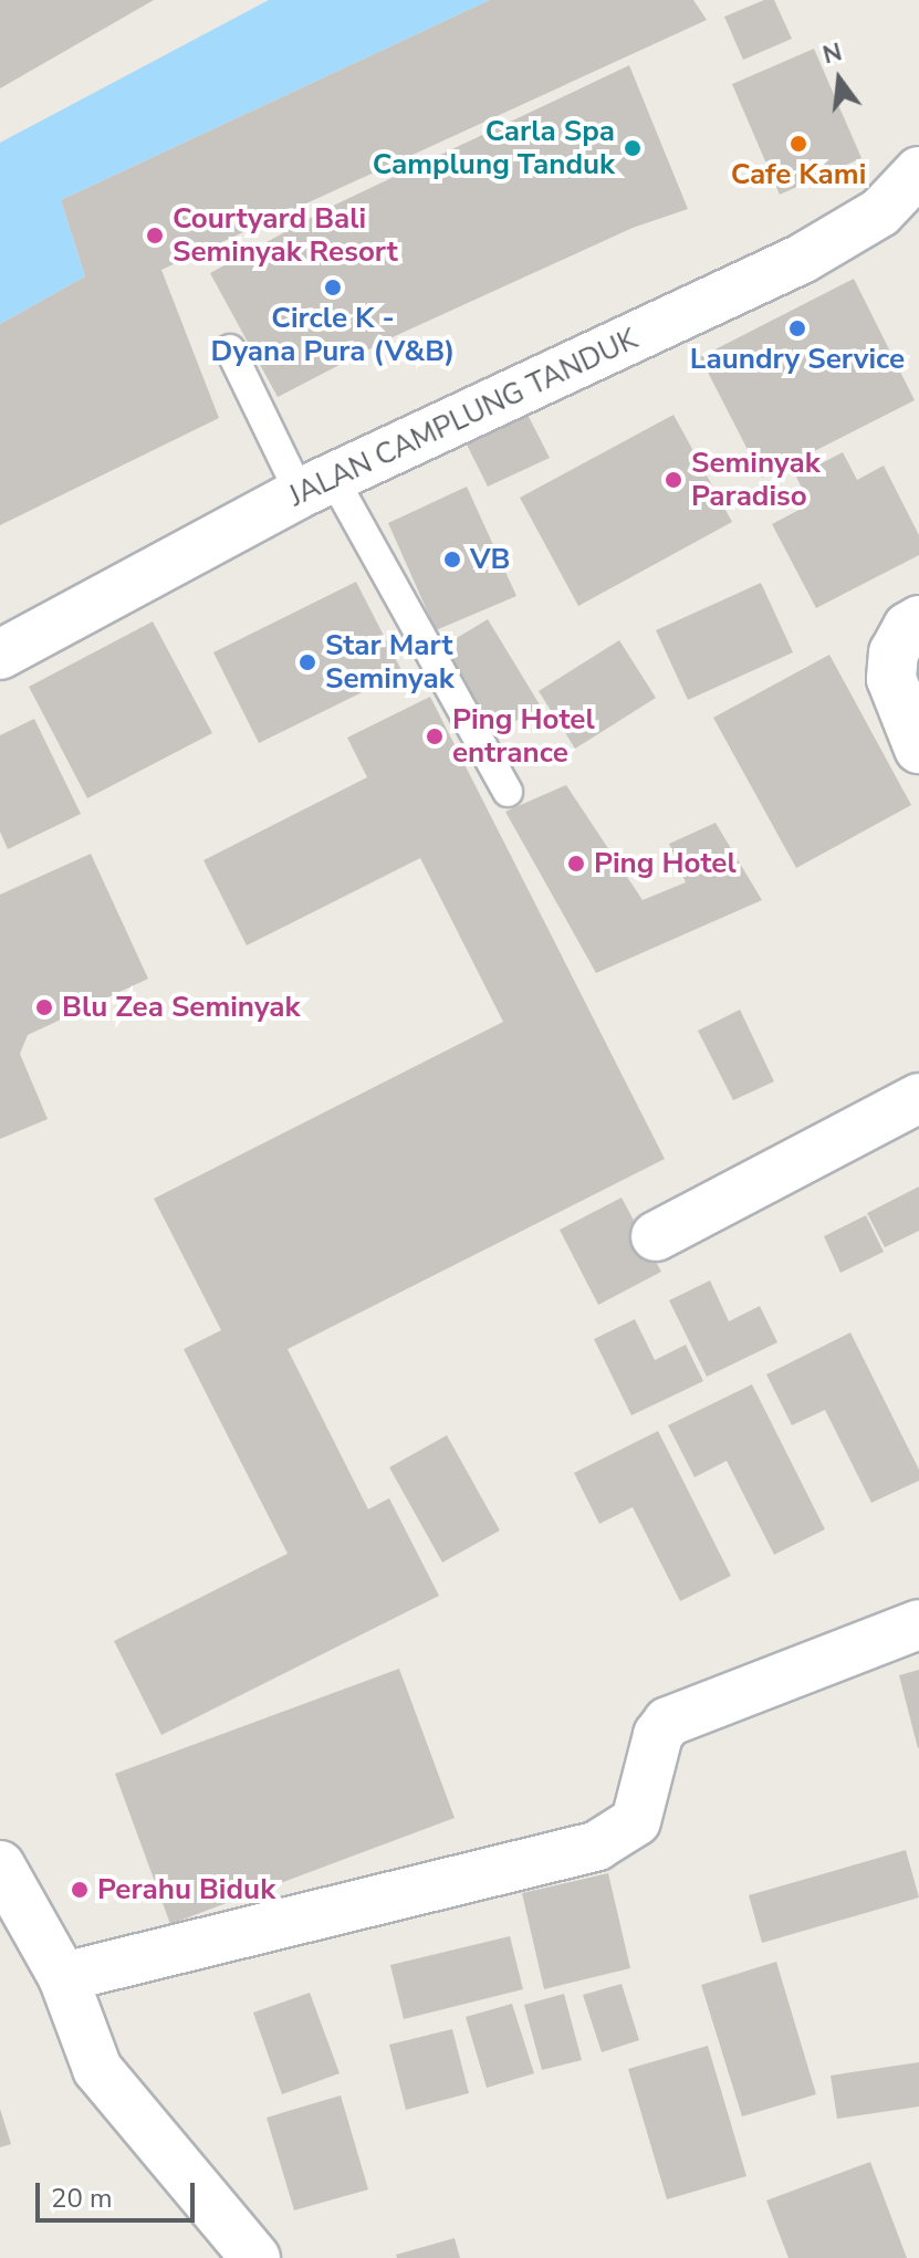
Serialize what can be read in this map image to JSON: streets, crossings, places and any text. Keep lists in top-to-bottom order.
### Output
{
  "streets": {
    "street": ["JALAN CAMPLUNG TANDUK"]
  },
  "places": [
    "Cafe Kami",
    "Carla Spa Camplung Tanduk",
    "Courtyard Bali Seminyak Resort",
    "Circle K - Dyana Pura (V&B)",
    "Laundry Service",
    "Seminyak Paradiso",
    "VB",
    "Star Mart Seminyak",
    "Ping Hotel entrance",
    "Ping Hotel",
    "Blu Zea Seminyak",
    "Perahu Biduk"
  ],
  "scale_bar": "20 m",
  "north": "top"
}
